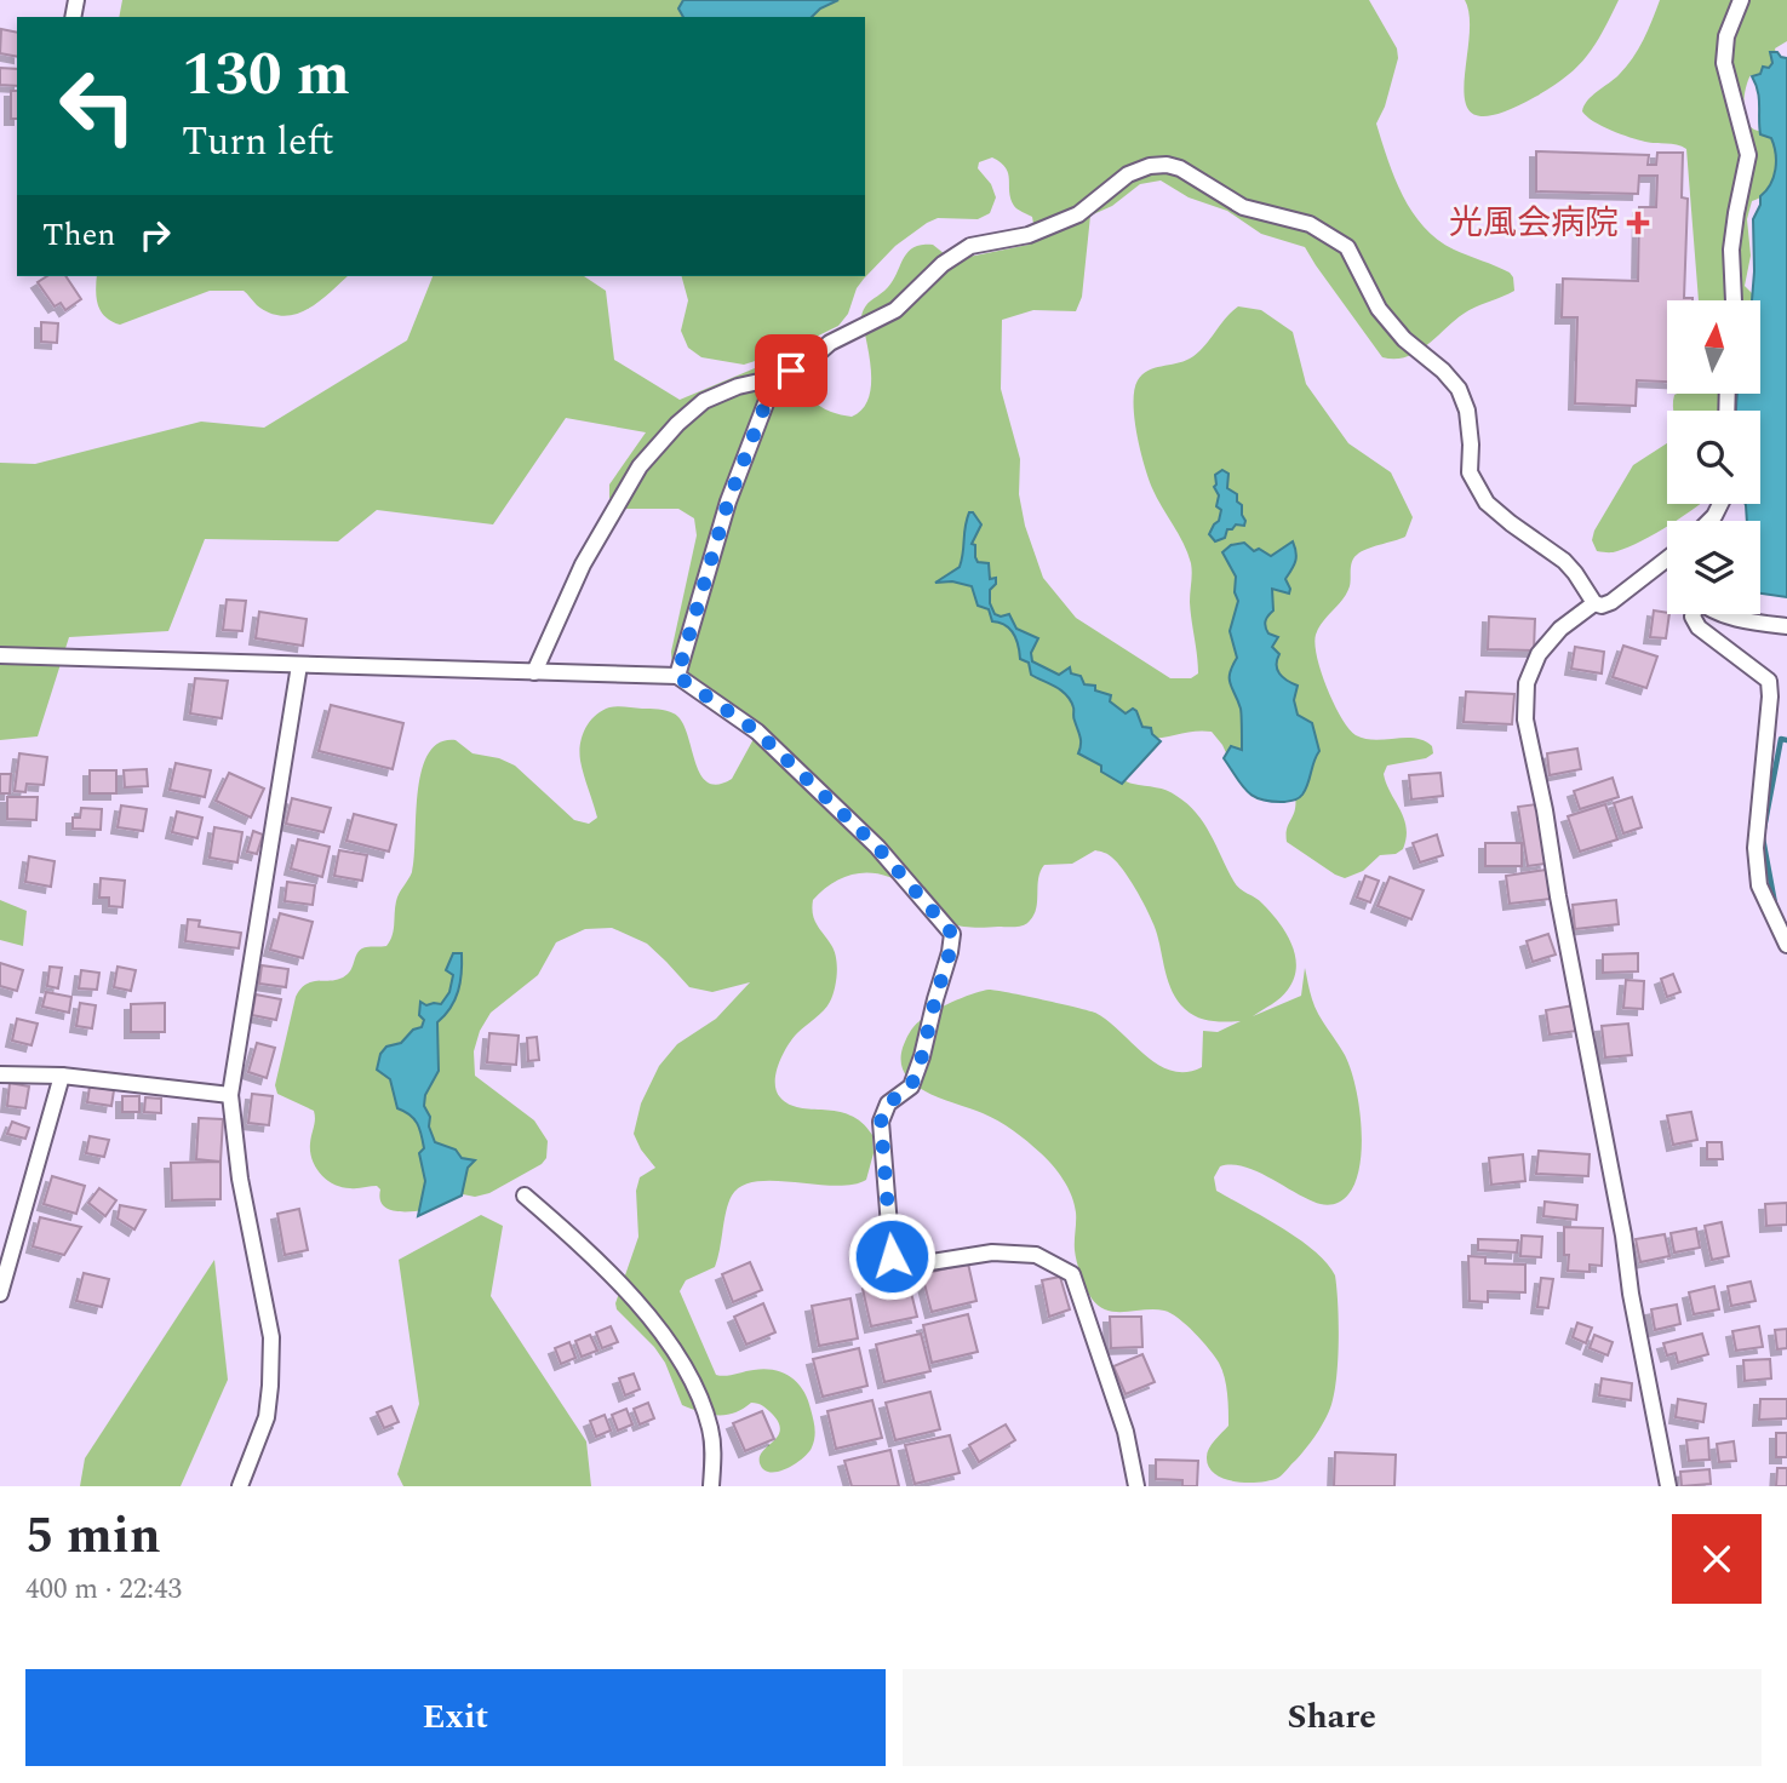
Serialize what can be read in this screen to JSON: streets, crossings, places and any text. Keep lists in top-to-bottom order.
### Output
{
  "places": {
    "health": ["光風会病院"]
  },
  "north": "top",
  "page": {
    "turn": ["130 m", "Turn left"],
    "then": "Then",
    "heading": ["5 min", "400 m · 22:43"],
    "buttons": ["Exit", "Share"]
  }
}
